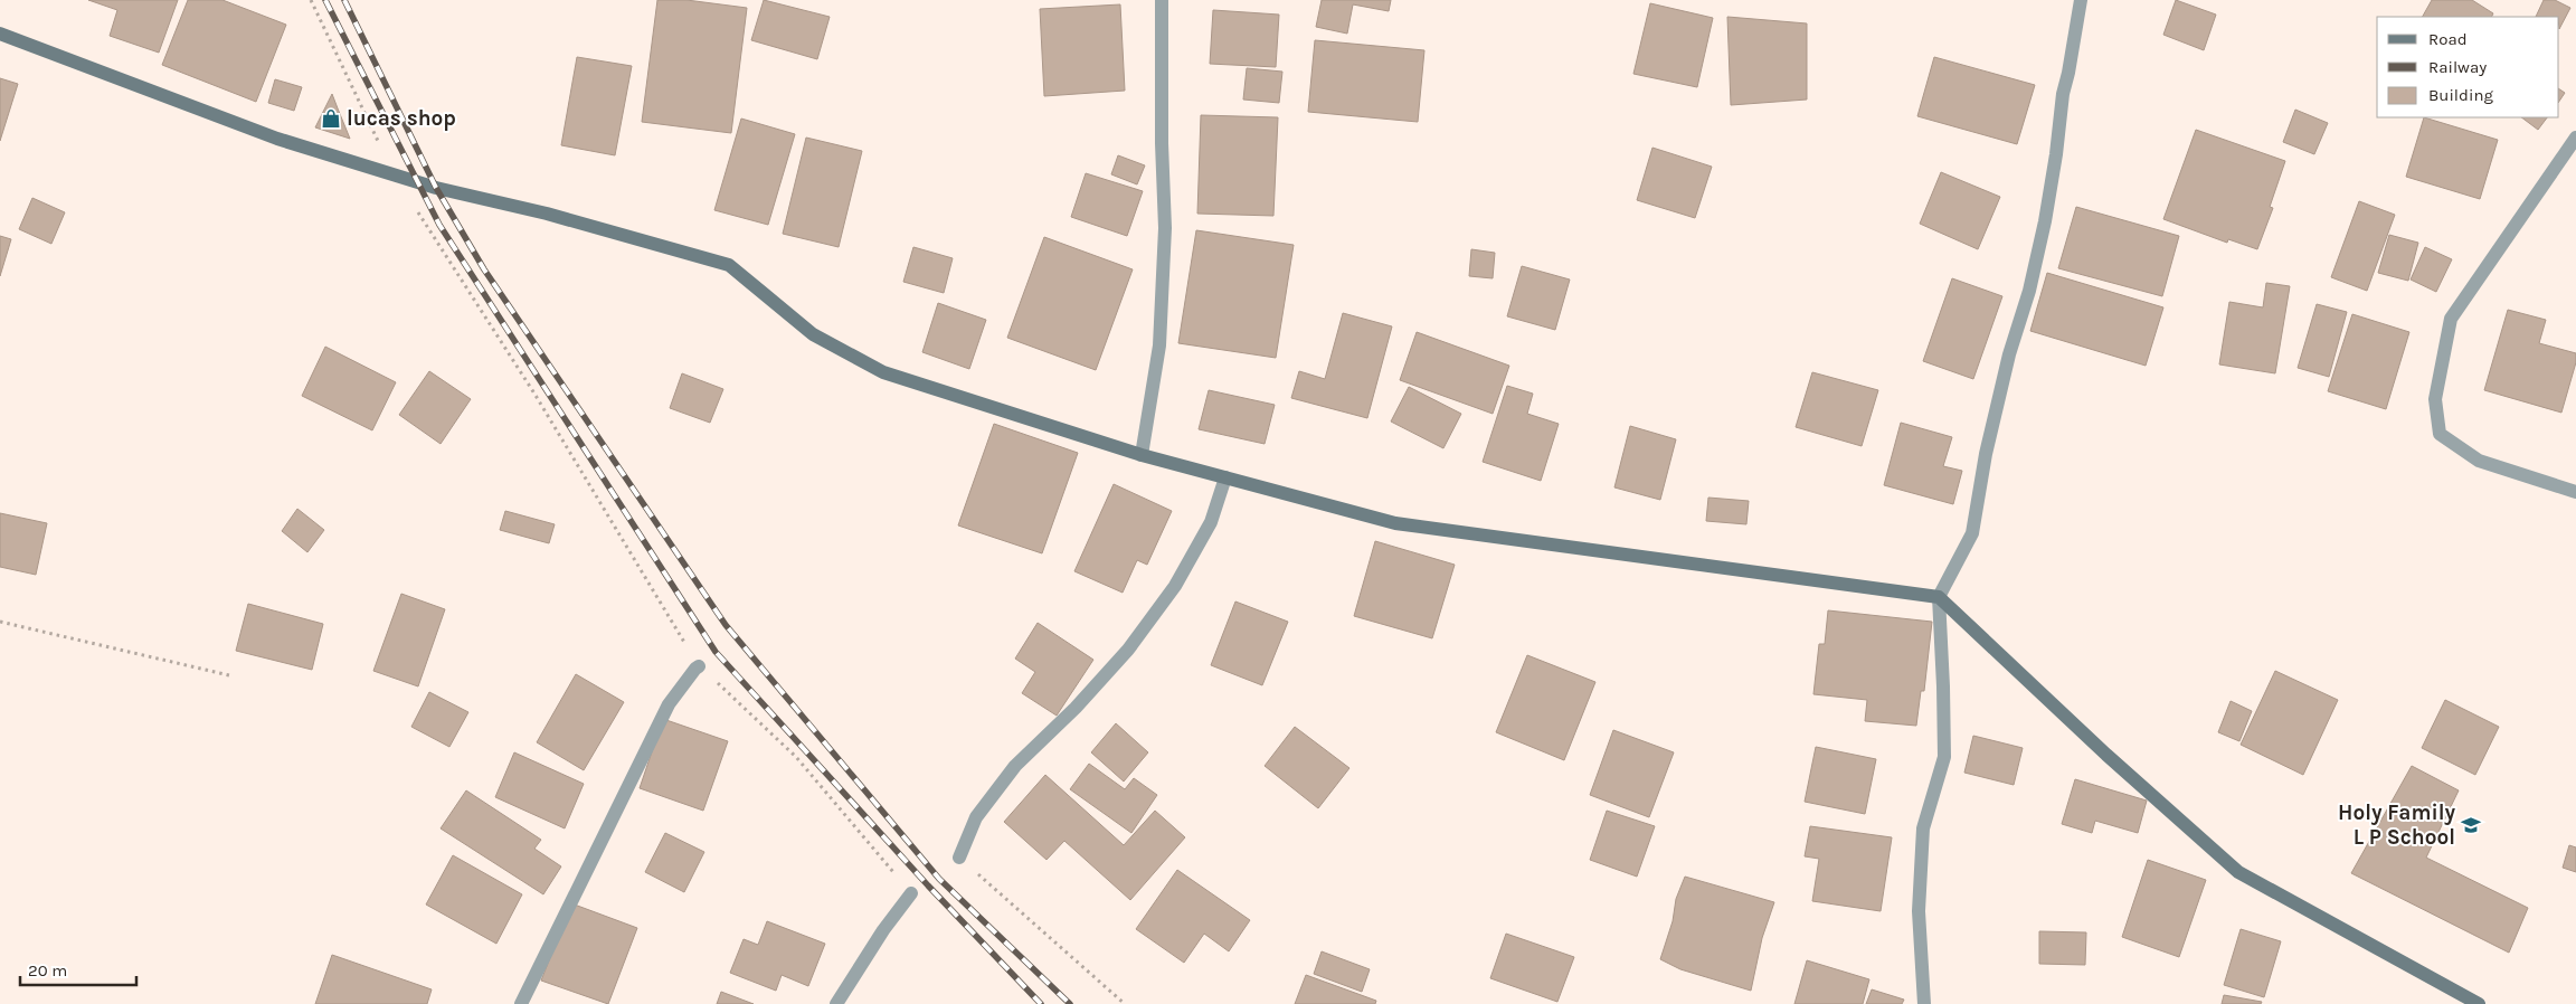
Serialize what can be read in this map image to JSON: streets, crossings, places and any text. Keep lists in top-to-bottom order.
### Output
{
  "places": {
    "shop": ["lucas shop"],
    "school or university": ["Holy Family L P School"]
  },
  "legend": ["Road", "Railway", "Building"],
  "scale_bar": "20 m"
}
